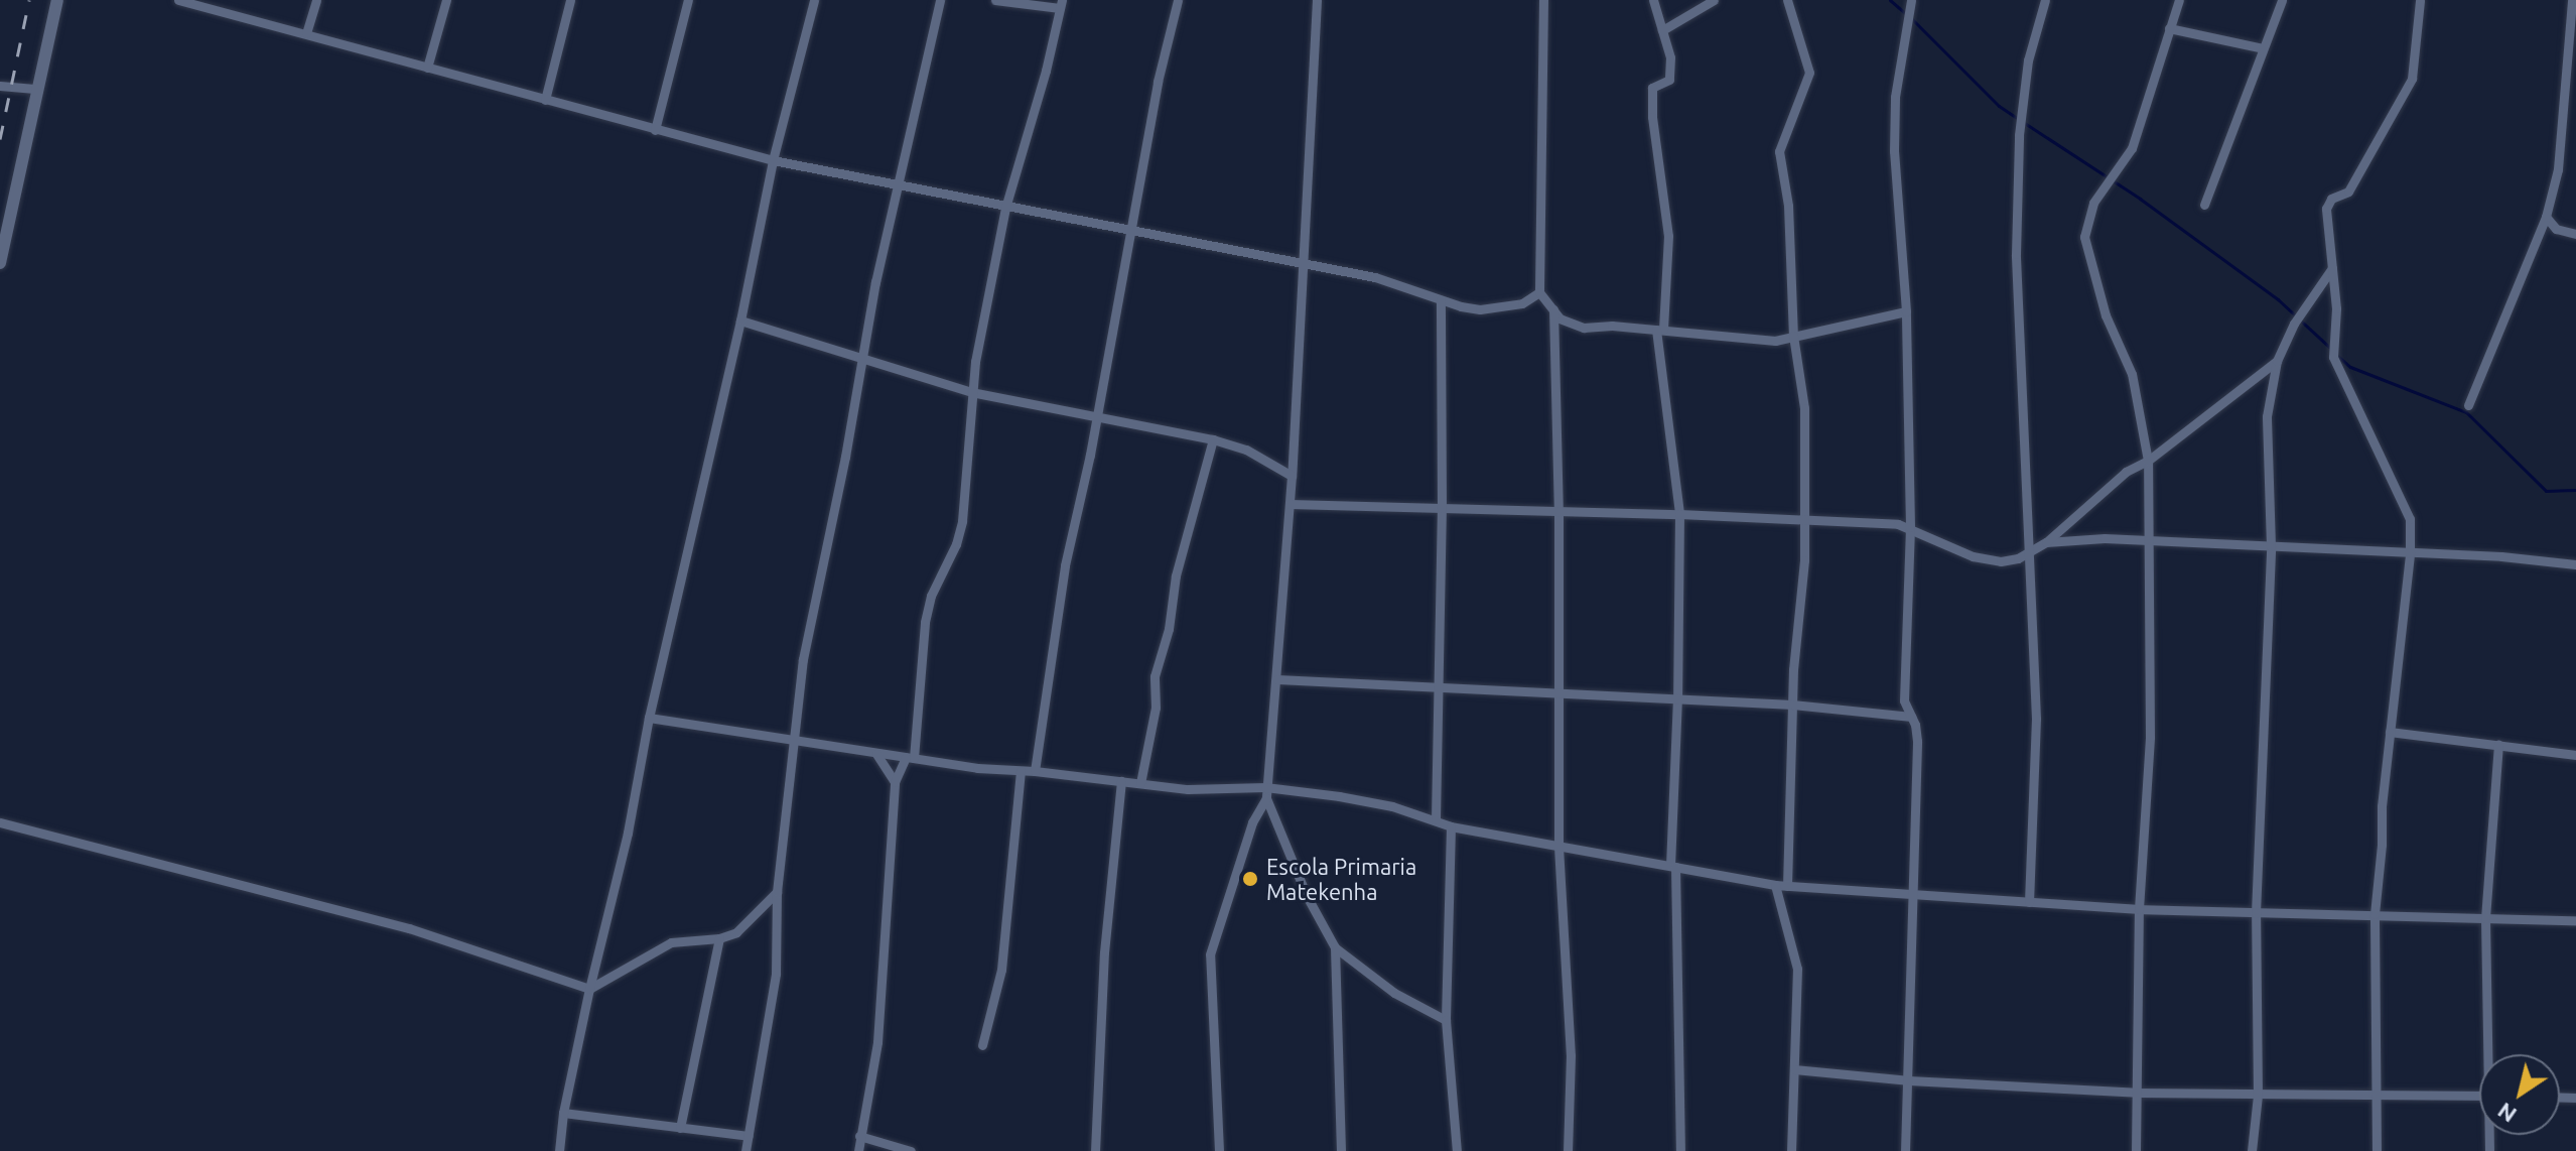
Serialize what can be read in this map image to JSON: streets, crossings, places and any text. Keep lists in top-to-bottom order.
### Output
{
  "places": ["Escola Primaria Matekenha"],
  "north": "bottom left"
}
